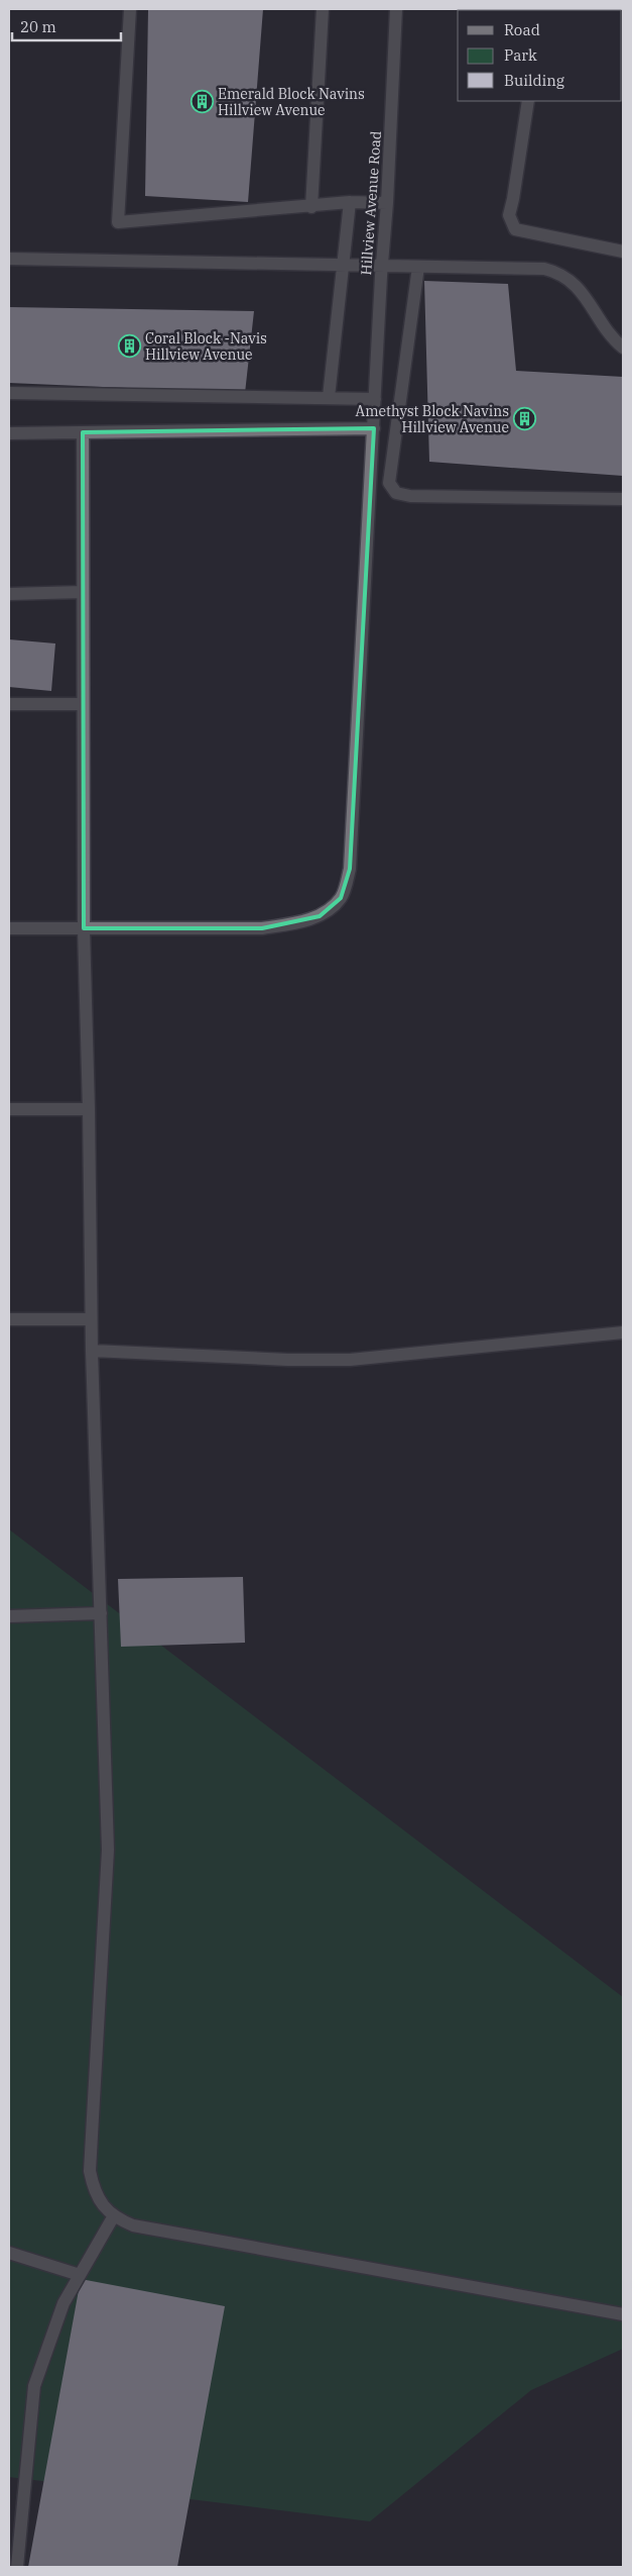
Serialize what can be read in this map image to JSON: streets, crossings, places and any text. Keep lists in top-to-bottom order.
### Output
{
  "streets": {
    "street": ["Hillview Avenue Road"]
  },
  "places": {
    "building": ["Emerald Block Navins Hillview Avenue", "Coral Block -Navis Hillview Avenue", "Amethyst Block Navins Hillview Avenue"]
  },
  "legend": ["Road", "Park", "Building"],
  "scale_bar": "20 m"
}
